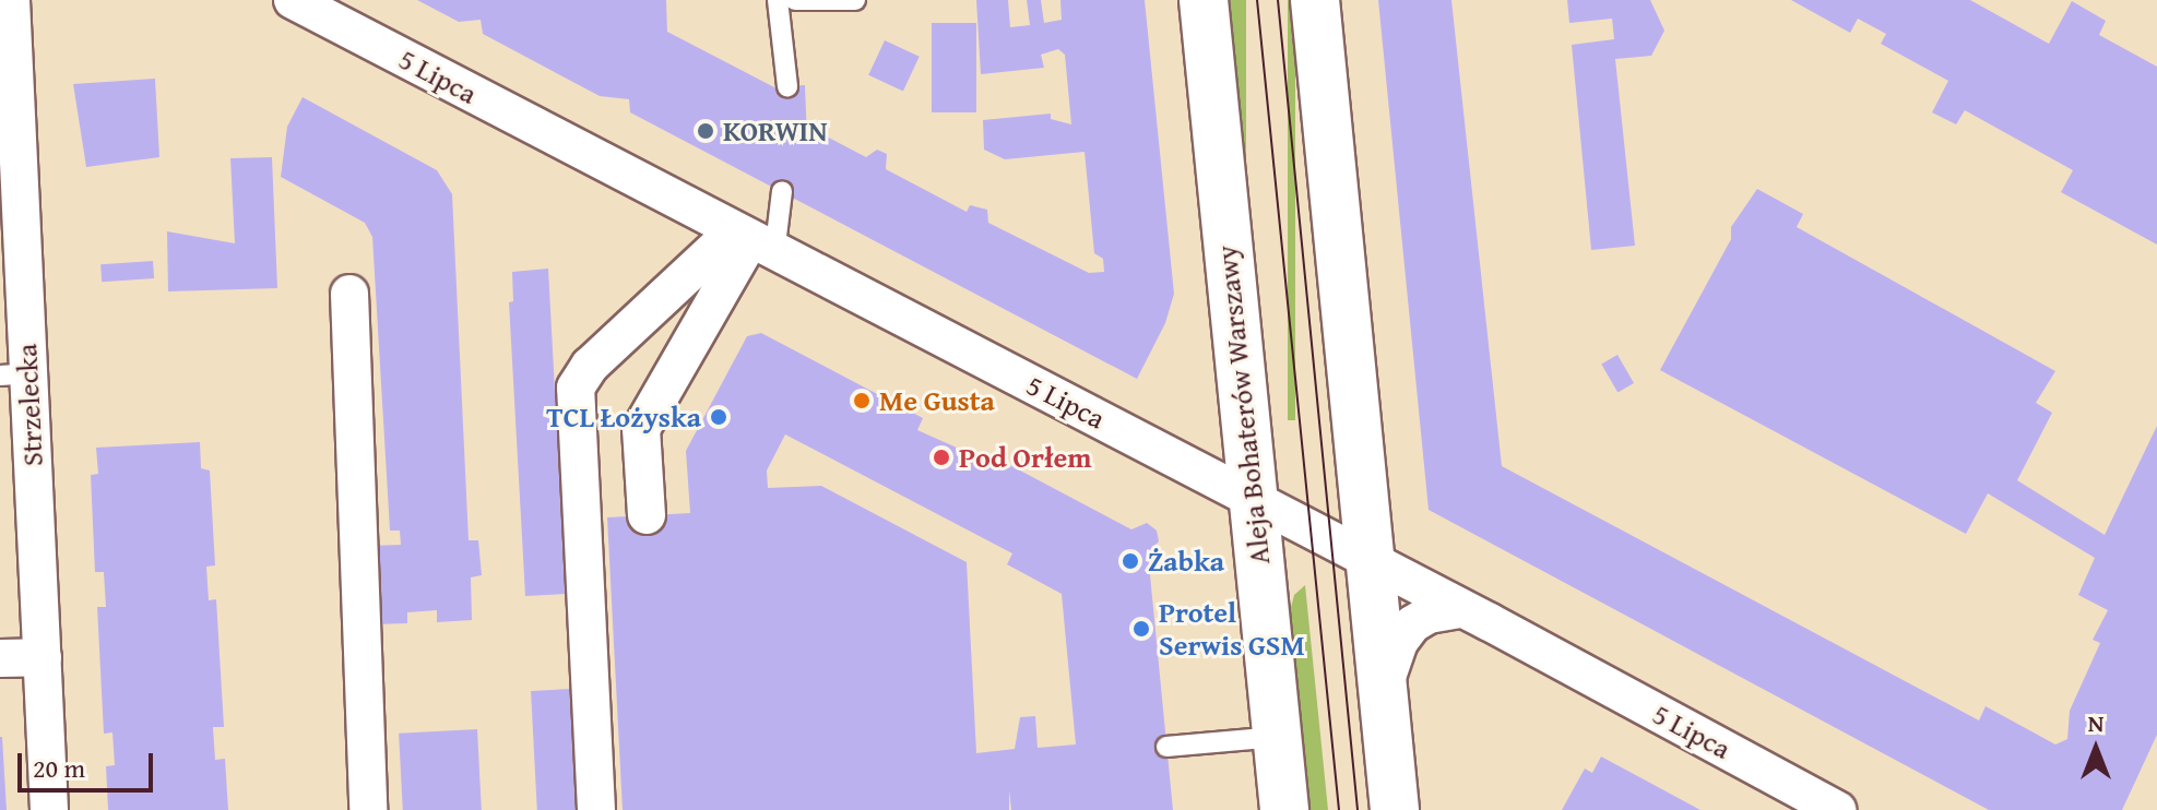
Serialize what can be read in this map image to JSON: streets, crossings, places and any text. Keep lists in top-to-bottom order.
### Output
{
  "streets": {
    "street": ["5 Lipca", "Strzelecka", "Aleja Bohaterów Warszawy"]
  },
  "crossings": [
    ["5 Lipca", "Aleja Bohaterów Warszawy"]
  ],
  "places": [
    "KORWIN",
    "Me Gusta",
    "TCL Łożyska",
    "Pod Orłem",
    "Żabka",
    "Protel Serwis GSM"
  ],
  "scale_bar": "20 m",
  "north": "top"
}
